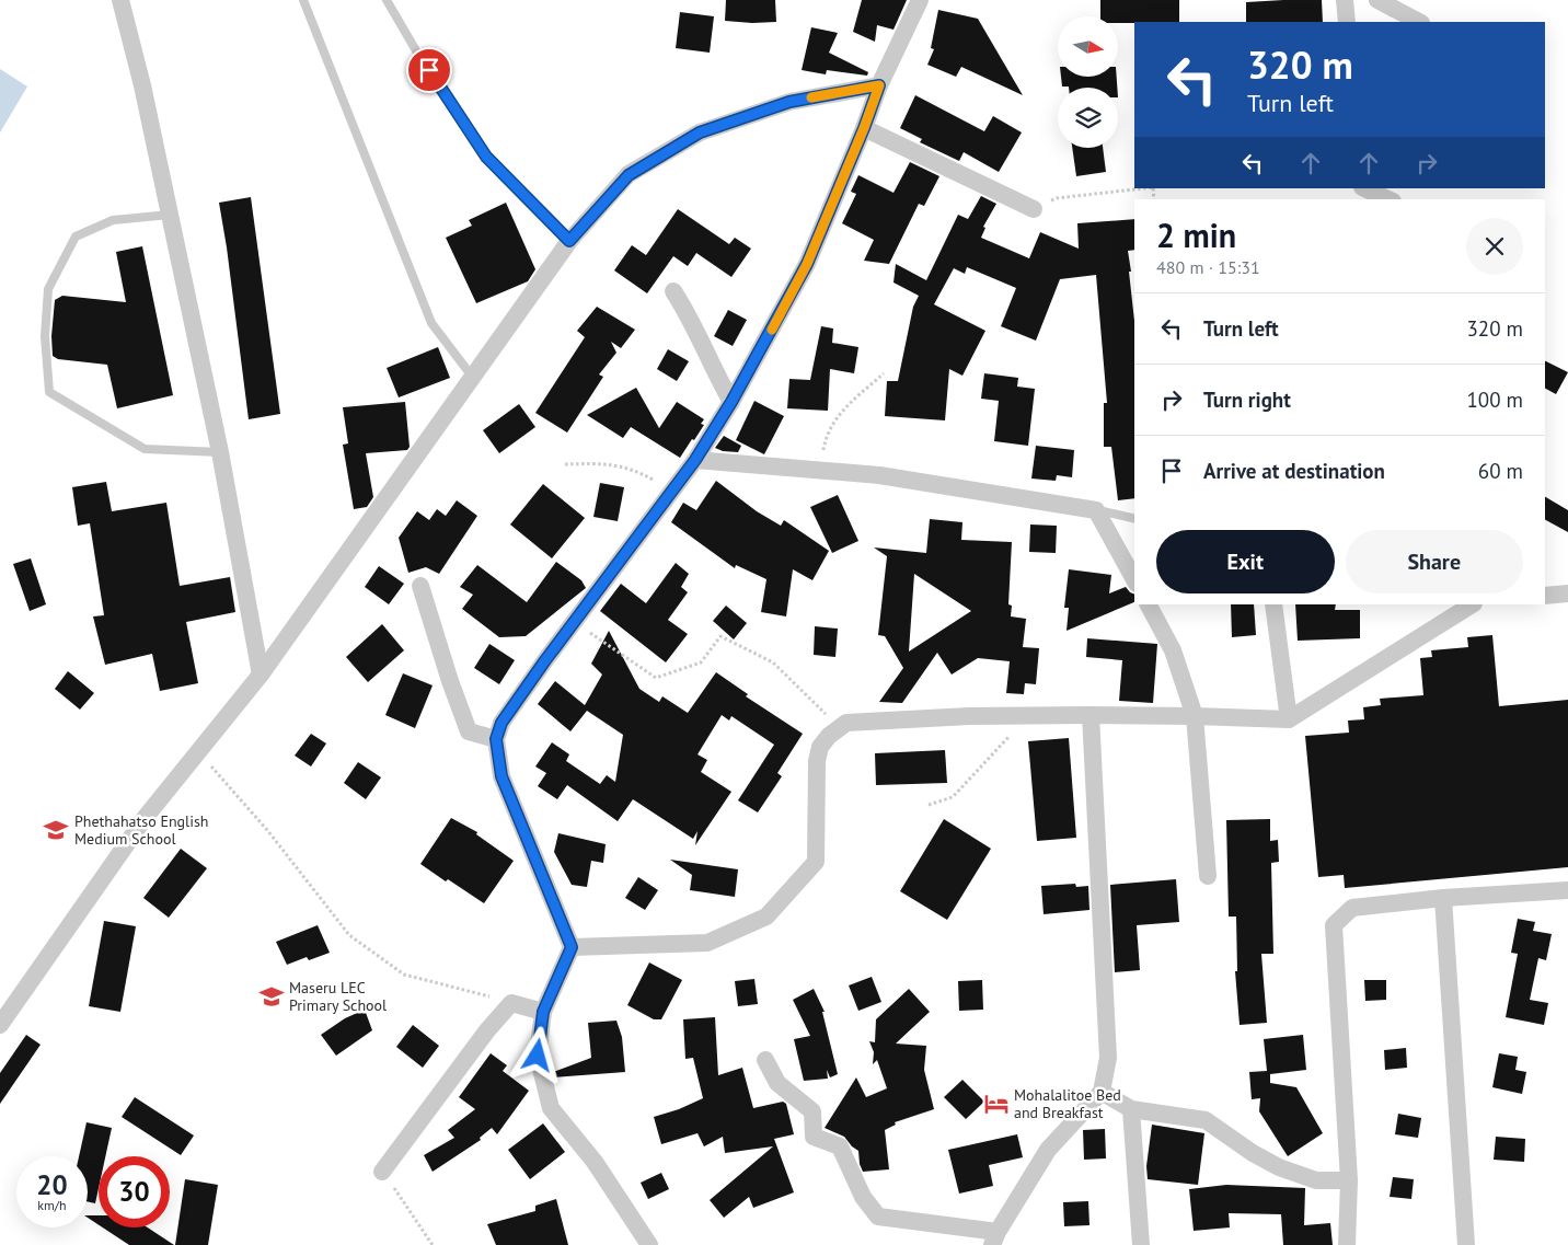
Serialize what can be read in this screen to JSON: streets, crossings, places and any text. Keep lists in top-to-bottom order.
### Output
{
  "places": {
    "school or university": ["Phethahatso English Medium School", "Maseru LEC Primary School"],
    "hotel": ["Mohalalitoe Bed and Breakfast"]
  },
  "north": "right",
  "page": {
    "turn": ["320 m", "Turn left"],
    "heading": ["2 min", "480 m · 15:31"],
    "list": [
      {
        "name": "Turn left",
        "value": "320 m"
      },
      {
        "name": "Turn right",
        "value": "100 m"
      },
      {
        "name": "Arrive at destination",
        "value": "60 m"
      }
    ],
    "buttons": ["Exit", "Share"],
    "speed": "20 km/h",
    "limit": "30"
  }
}
